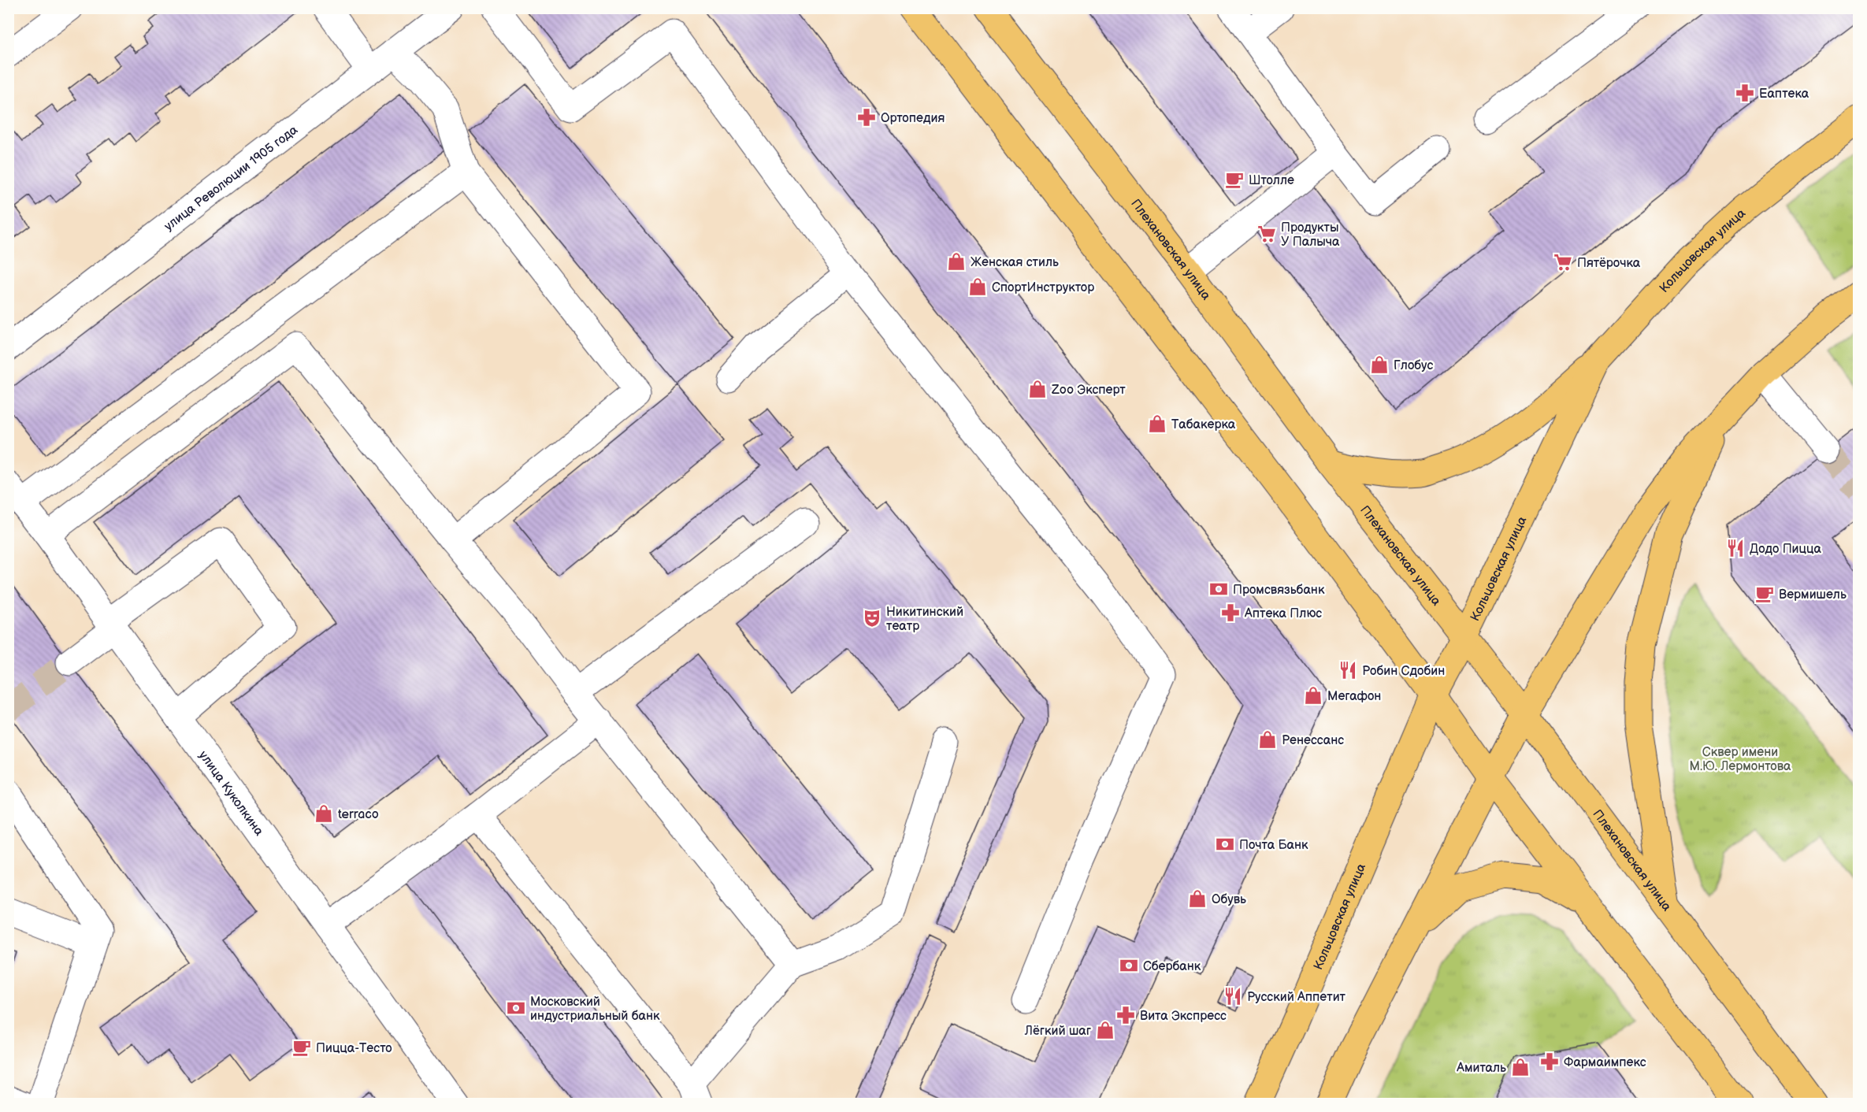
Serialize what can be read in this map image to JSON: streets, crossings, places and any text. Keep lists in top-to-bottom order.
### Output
{
  "streets": {
    "main road": ["Плехановская улица", "Кольцовская улица"],
    "street": ["улица Революции 1905 года", "улица Куколкина"]
  },
  "crossings": [
    ["Плехановская улица", "Кольцовская улица"]
  ],
  "parks": ["Сквер имени М.Ю. Лермонтова"],
  "places": {
    "pharmacy": [
      "Еаптека",
      "Ортопедия",
      "Аптека Плюс",
      "Вита Экспресс",
      "Фармаимпекс"
    ],
    "cafe": ["Штолле", "Вермишель", "Пицца-Тесто"],
    "supermarket": ["Продукты У Палыча", "Пятёрочка"],
    "shop": [
      "Женская стиль",
      "СпортИнструктор",
      "Глобус",
      "Zoo Эксперт",
      "Табакерка",
      "Мегафон",
      "Ренессанс",
      "terraco",
      "Обувь",
      "Лёгкий шаг",
      "Амиталь"
    ],
    "restaurant": ["Додо Пицца", "Робин Сдобин", "Русский Аппетит"],
    "bank": [
      "Промсвязьбанк",
      "Почта Банк",
      "Сбербанк",
      "Московский индустриальный банк"
    ],
    "theatre": ["Никитинский театр"]
  }
}
